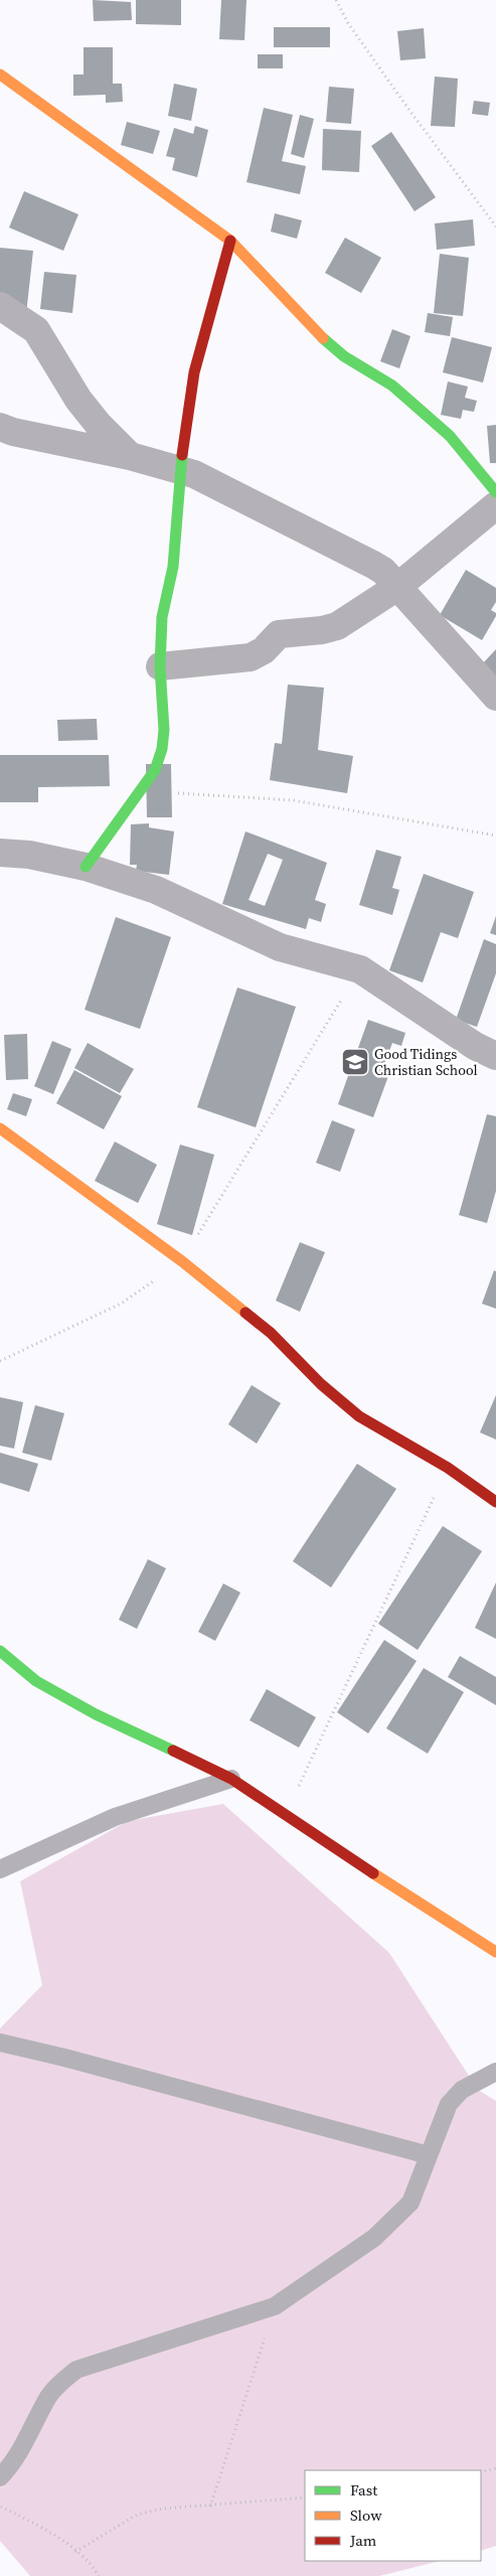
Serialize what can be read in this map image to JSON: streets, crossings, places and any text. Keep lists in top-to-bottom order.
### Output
{
  "places": {
    "school or university": ["Good Tidings Christian School"]
  },
  "legend": ["Fast", "Slow", "Jam"]
}
